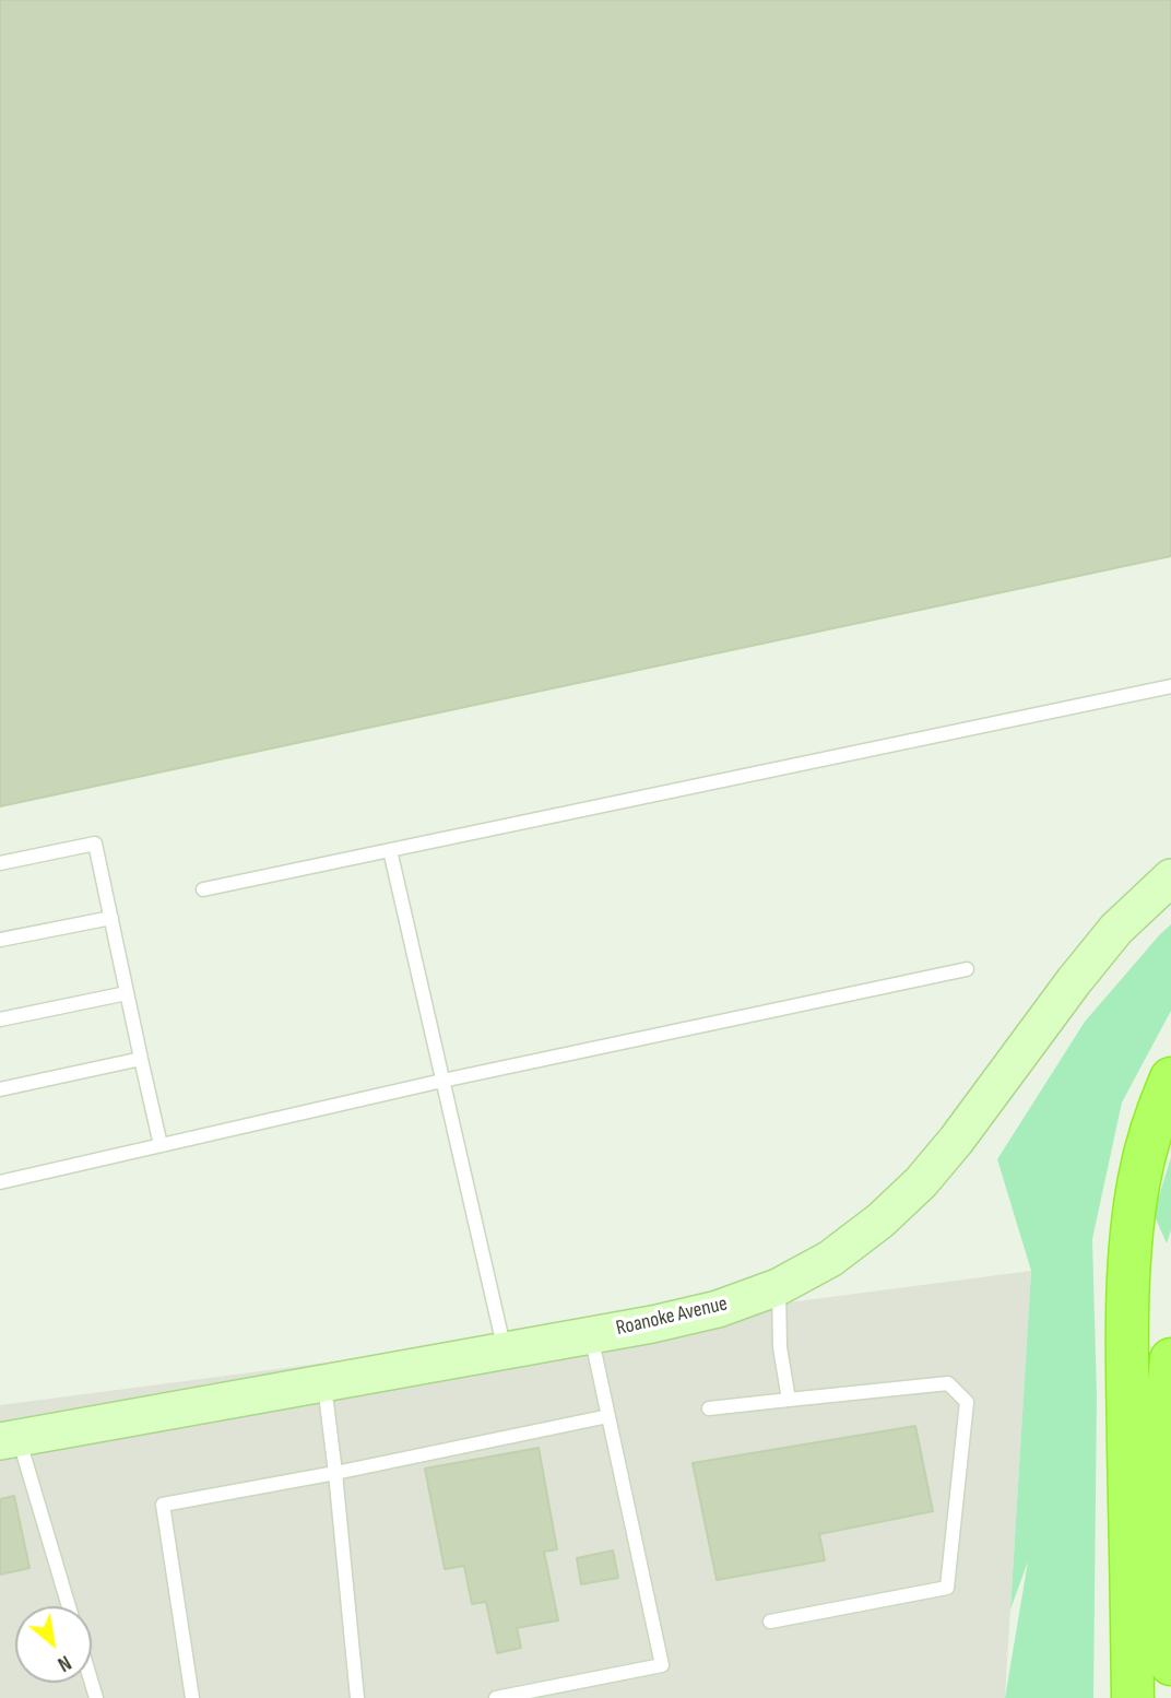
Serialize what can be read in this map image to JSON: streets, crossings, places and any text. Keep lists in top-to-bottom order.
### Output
{
  "streets": {
    "street": ["Roanoke Avenue"]
  },
  "north": "bottom right"
}
